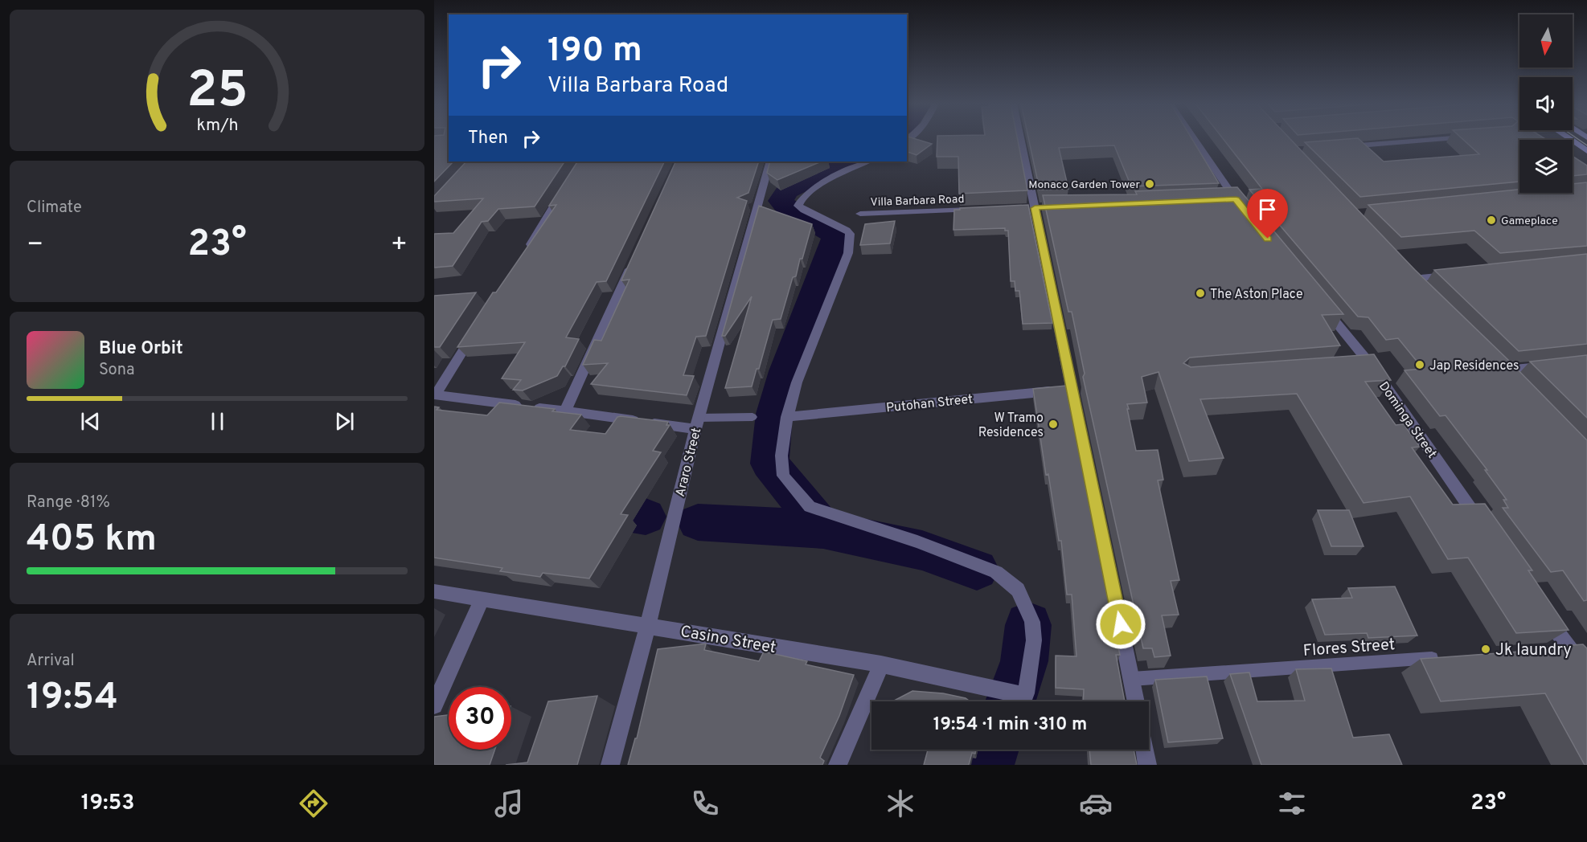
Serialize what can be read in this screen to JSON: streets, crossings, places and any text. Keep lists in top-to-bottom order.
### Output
{
  "streets": {
    "street": [
      "Villa Barbara Road",
      "Putohan Street",
      "Dominga Street",
      "Araro Street",
      "Casino Street"
    ],
    "lane": ["Flores Street"]
  },
  "crossings": [
    ["Putohan Street", "Casino Street"],
    ["Araro Street", "Casino Street"]
  ],
  "places": [
    "Monaco Garden Tower",
    "Gameplace",
    "The Aston Place",
    "Jap Residences",
    "W Tramo Residences",
    "Jk laundry"
  ],
  "north": "bottom",
  "page": {
    "turn": ["190 m", "Villa Barbara Road"],
    "then": "Then",
    "tile": [
      "Climate",
      ["Range · 81%", "405 km"],
      ["Arrival", "19:54"]
    ],
    "heat": ["−", "23°", "+"],
    "song": ["Blue Orbit", "Sona"],
    "limit": "30",
    "trip": "19:54 · 1 min · 310 m",
    "tabs": ["19:53", "23°"],
    "gauge": ["25", "km/h"]
  }
}
